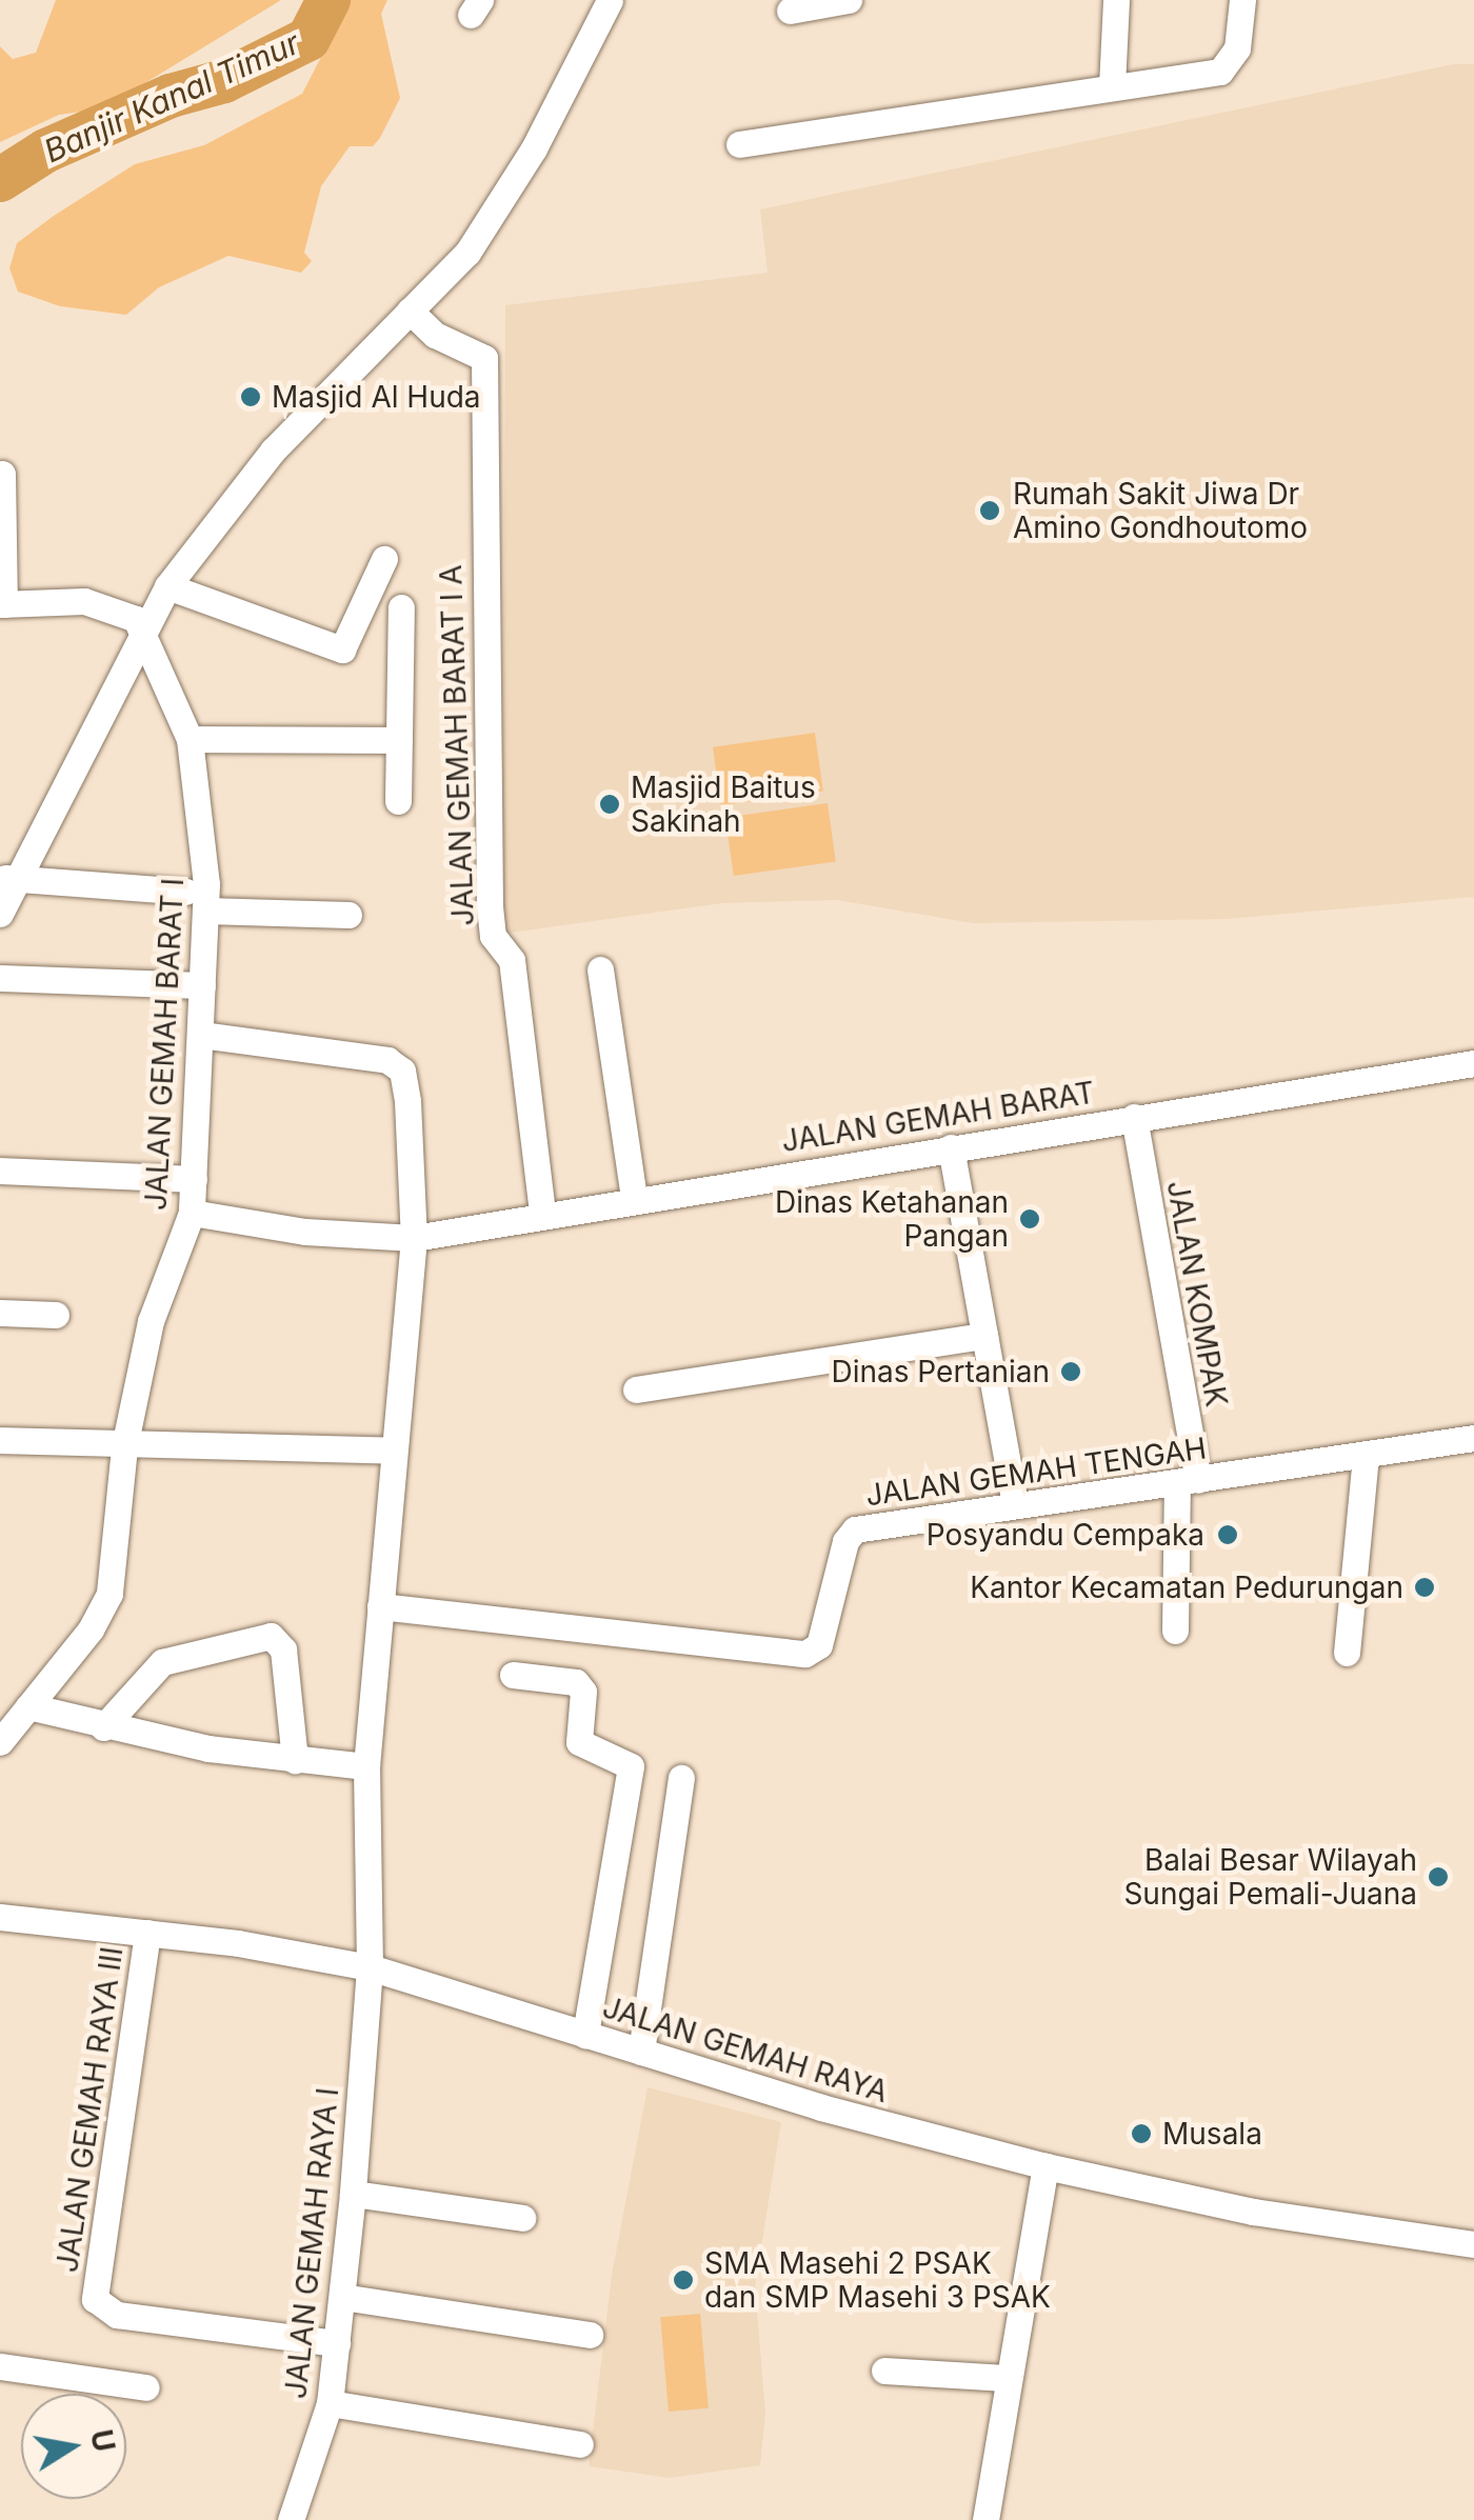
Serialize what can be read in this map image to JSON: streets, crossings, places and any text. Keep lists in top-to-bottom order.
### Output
{
  "streets": {
    "street": [
      "JALAN GEMAH BARAT I A",
      "JALAN GEMAH BARAT I",
      "JALAN GEMAH BARAT",
      "JALAN KOMPAK",
      "JALAN GEMAH TENGAH",
      "JALAN GEMAH RAYA",
      "JALAN GEMAH RAYA III",
      "JALAN GEMAH RAYA I"
    ]
  },
  "crossings": [
    ["JALAN GEMAH BARAT I A", "JALAN GEMAH BARAT"],
    ["JALAN GEMAH BARAT I", "JALAN GEMAH BARAT"],
    ["JALAN GEMAH BARAT", "JALAN KOMPAK"],
    ["JALAN KOMPAK", "JALAN GEMAH TENGAH"],
    ["JALAN GEMAH RAYA", "JALAN GEMAH RAYA III"],
    ["JALAN GEMAH RAYA", "JALAN GEMAH RAYA I"],
    ["JALAN GEMAH RAYA III", "JALAN GEMAH RAYA I"]
  ],
  "water": ["Banjir Kanal Timur"],
  "places": [
    "Masjid Al Huda",
    "Rumah Sakit Jiwa Dr Amino Gondhoutomo",
    "Masjid Baitus Sakinah",
    "Dinas Ketahanan Pangan",
    "Dinas Pertanian",
    "Posyandu Cempaka",
    "Kantor Kecamatan Pedurungan",
    "Balai Besar Wilayah Sungai Pemali-Juana",
    "Musala",
    "SMA Masehi 2 PSAK dan SMP Masehi 3 PSAK"
  ],
  "north": "right"
}
